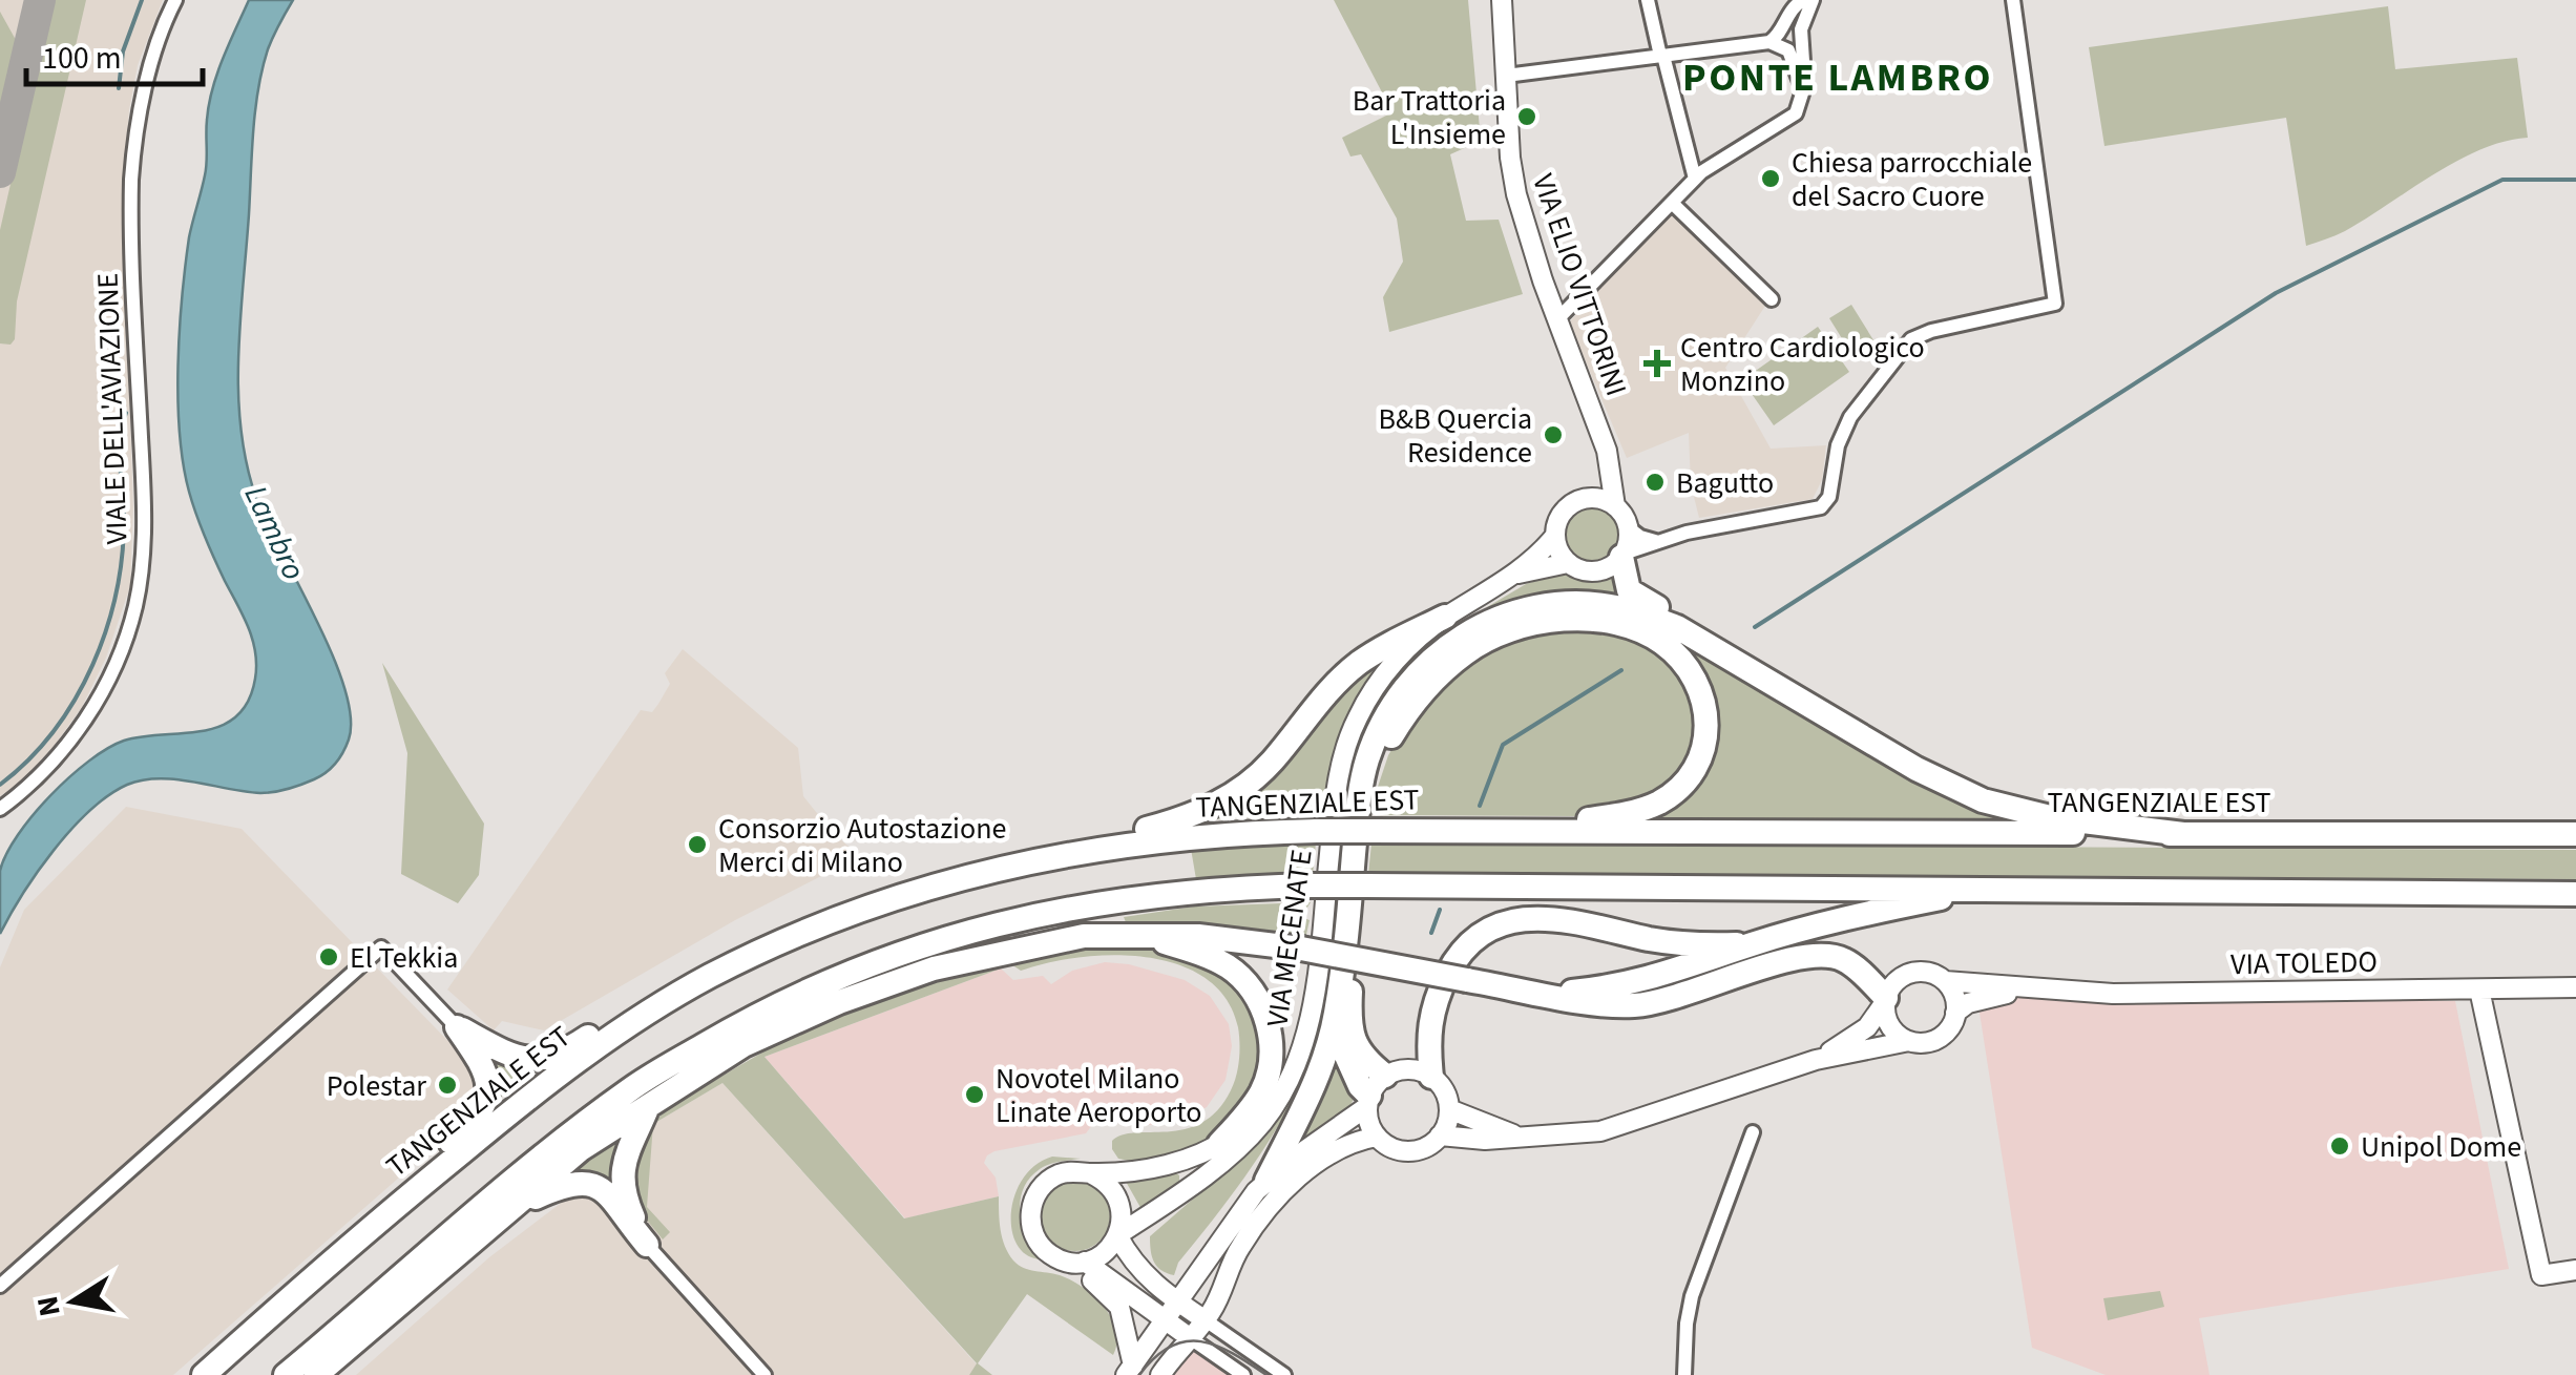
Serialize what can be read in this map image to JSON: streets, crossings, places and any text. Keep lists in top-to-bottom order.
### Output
{
  "streets": {
    "highway": ["TANGENZIALE EST"],
    "street": [
      "VIA ELIO VITTORINI",
      "VIALE DELL'AVIAZIONE",
      "VIA MECENATE",
      "VIA TOLEDO"
    ]
  },
  "crossings": [
    ["VIA ELIO VITTORINI", "VIA MECENATE"]
  ],
  "districts": ["PONTE LAMBRO"],
  "water": ["Lambro"],
  "places": {
    "other": [
      "Bar Trattoria L'Insieme",
      "Chiesa parrocchiale del Sacro Cuore",
      "B&B Quercia Residence",
      "Bagutto",
      "Consorzio Autostazione Merci di Milano",
      "El Tekkia",
      "Polestar",
      "Novotel Milano Linate Aeroporto",
      "Unipol Dome"
    ],
    "health": ["Centro Cardiologico Monzino"]
  },
  "scale_bar": "100 m",
  "north": "left"
}
